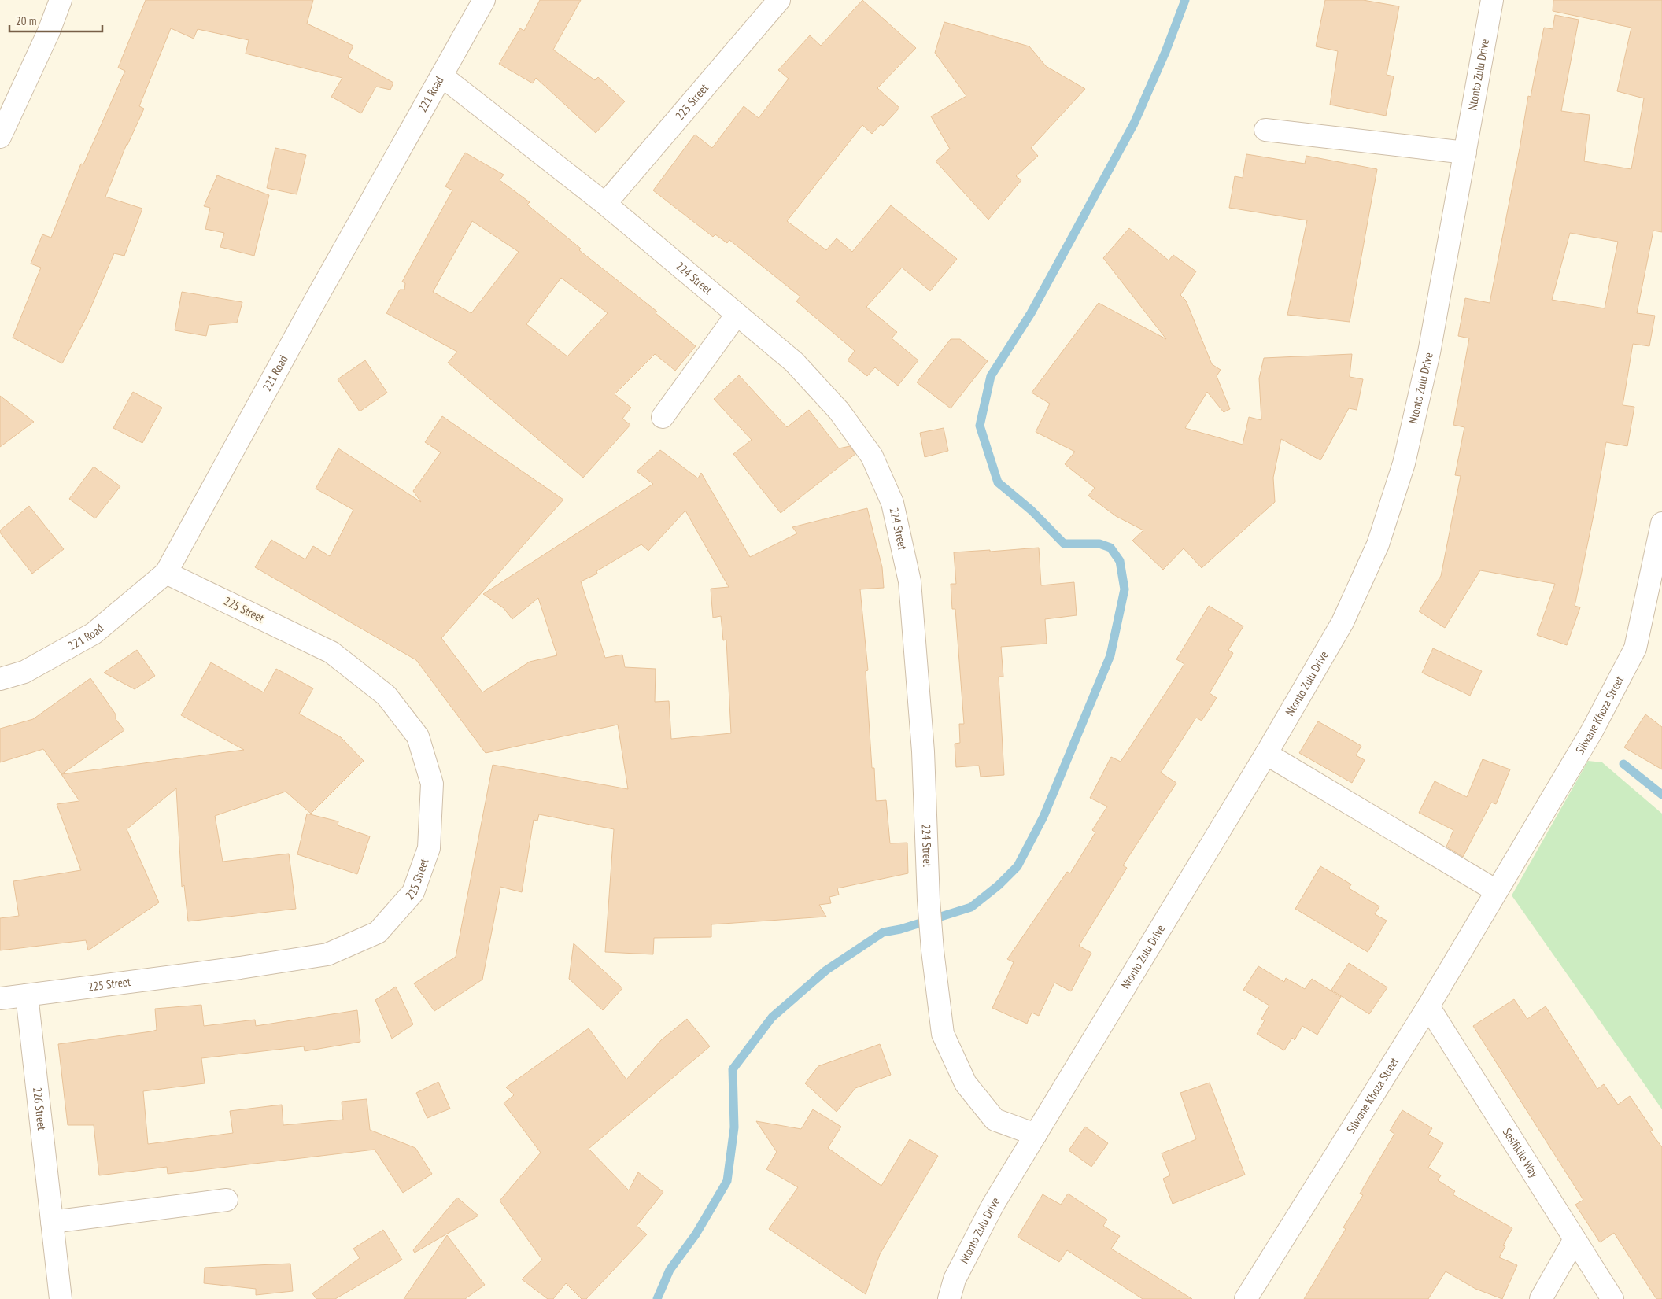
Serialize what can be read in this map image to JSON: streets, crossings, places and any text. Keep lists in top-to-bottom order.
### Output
{
  "streets": {
    "street": [
      "Ntonto Zulu Drive",
      "221 Road",
      "223 Street",
      "224 Street",
      "225 Street",
      "Silwane Khoza Street",
      "226 Street",
      "Sesifikile Way"
    ]
  },
  "crossings": [
    ["Ntonto Zulu Drive", "224 Street"],
    ["221 Road", "224 Street"],
    ["221 Road", "225 Street"],
    ["223 Street", "224 Street"],
    ["225 Street", "226 Street"],
    ["Silwane Khoza Street", "Sesifikile Way"]
  ],
  "scale_bar": "20 m"
}
